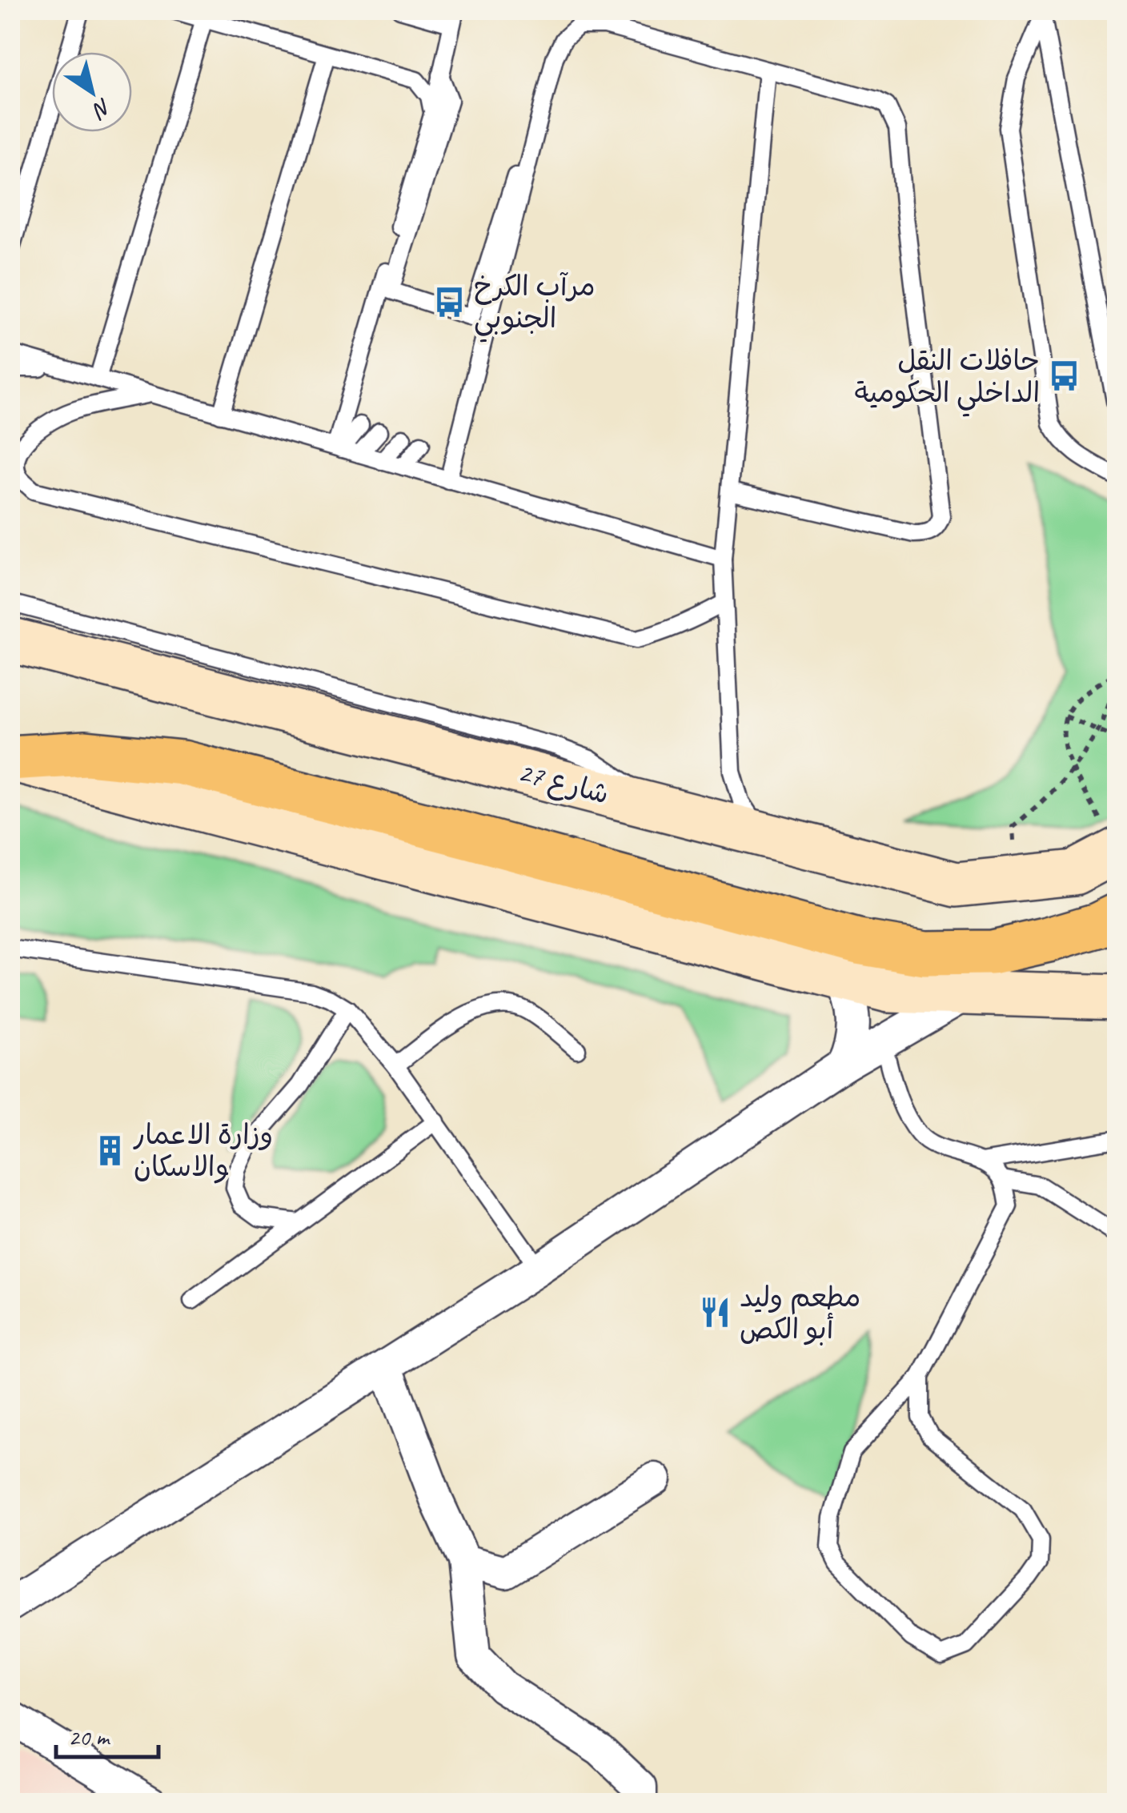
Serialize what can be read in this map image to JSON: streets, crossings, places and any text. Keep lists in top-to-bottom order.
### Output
{
  "streets": {
    "main road": ["شارع 27"]
  },
  "places": {
    "bus stop": ["مرآب الكرخ الجنوبي", "حافلات النقل الداخلي الحكومية"],
    "building": ["وزارة الاعمار والاسكان"],
    "restaurant": ["مطعم وليد أبو الكص"]
  },
  "scale_bar": "20 m",
  "north": "bottom right"
}
